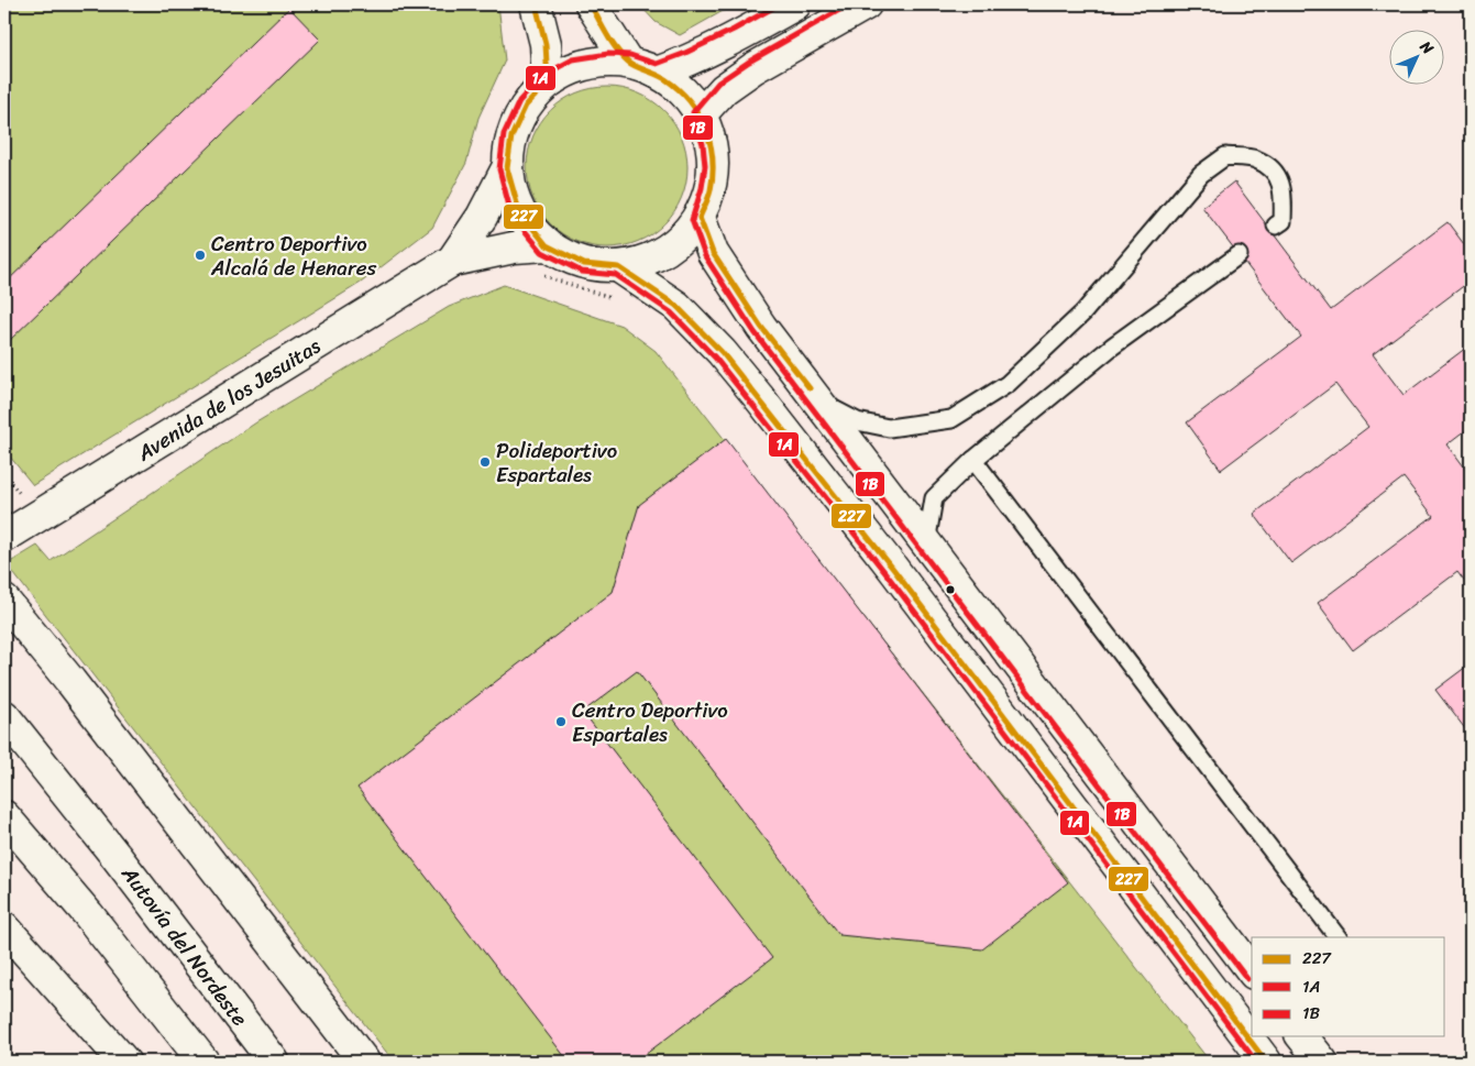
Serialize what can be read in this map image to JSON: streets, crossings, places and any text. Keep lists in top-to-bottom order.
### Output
{
  "streets": {
    "main road": ["Avenida de los Jesuitas", "Autovía del Nordeste"]
  },
  "places": ["Centro Deportivo Alcalá de Henares", "Polideportivo Espartales", "Centro Deportivo Espartales"],
  "lines": ["transit line 227", "transit line 1A", "transit line 1B"],
  "legend": ["227", "1A", "1B"],
  "north": "top right"
}
